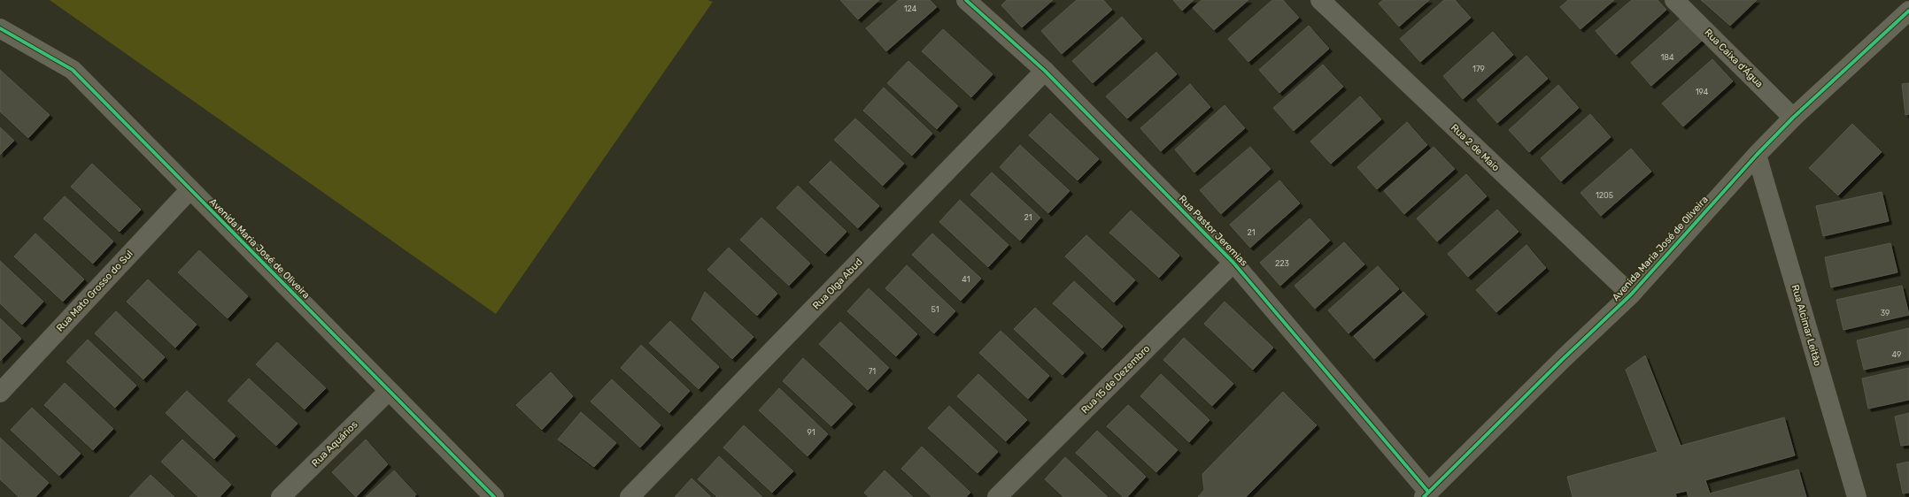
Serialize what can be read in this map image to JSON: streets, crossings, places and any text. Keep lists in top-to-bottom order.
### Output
{
  "streets": {
    "street": [
      "Rua Caixa d'Água",
      "Rua 2 de Maio",
      "Rua Pastor Jeremias",
      "Avenida Maria José de Oliveira",
      "Rua Olga Abud",
      "Rua Mato Grosso do Sul",
      "Rua Alcimar Leitão",
      "Rua 15 de Dezembro",
      "Rua Aquários"
    ]
  },
  "crossings": [
    ["Rua Caixa d'Água", "Avenida Maria José de Oliveira"],
    ["Rua 2 de Maio", "Avenida Maria José de Oliveira"],
    ["Rua Pastor Jeremias", "Avenida Maria José de Oliveira"],
    ["Rua Pastor Jeremias", "Rua Olga Abud"],
    ["Rua Pastor Jeremias", "Rua 15 de Dezembro"],
    ["Avenida Maria José de Oliveira", "Rua Mato Grosso do Sul"],
    ["Avenida Maria José de Oliveira", "Rua Alcimar Leitão"],
    ["Avenida Maria José de Oliveira", "Rua Aquários"]
  ],
  "house_numbers": [
    "124",
    "184",
    "179",
    "194",
    "1205",
    "21",
    "21",
    "223",
    "41",
    "51",
    "39",
    "49",
    "71",
    "91"
  ]
}
